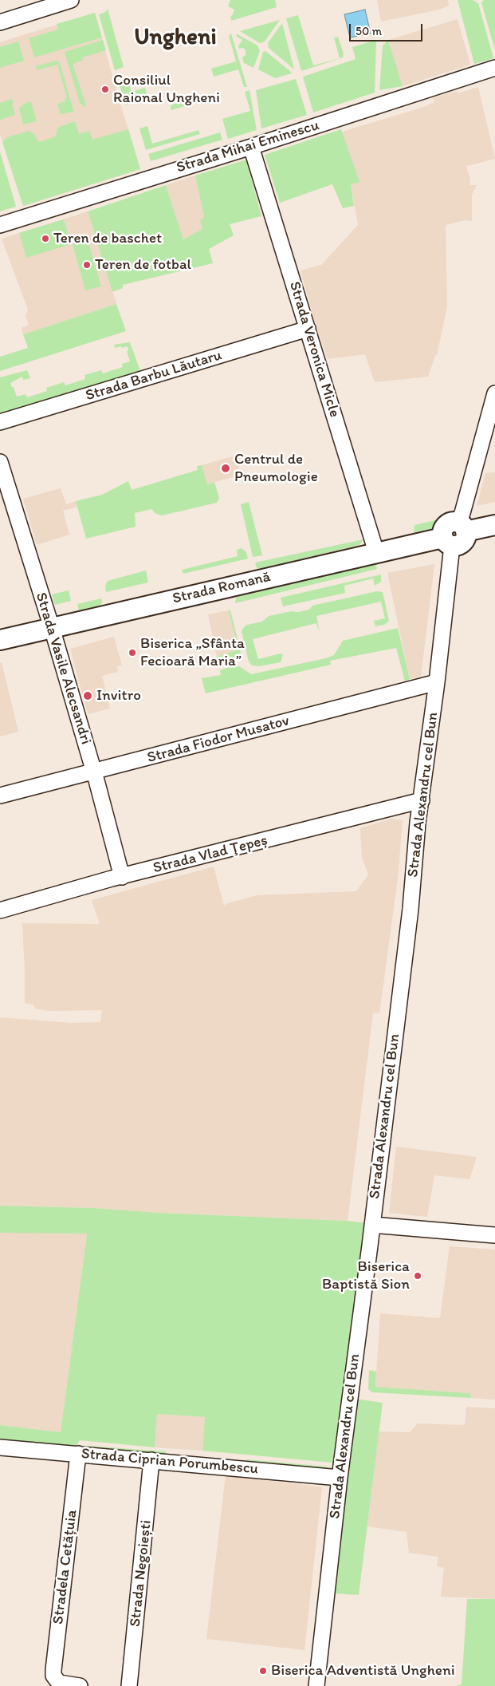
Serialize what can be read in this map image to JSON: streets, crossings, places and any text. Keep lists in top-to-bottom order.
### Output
{
  "streets": {
    "main road": ["Strada Romană"],
    "street": [
      "Strada Mihai Eminescu",
      "Strada Veronica Micle",
      "Strada Barbu Lăutaru",
      "Strada Vasile Alecsandri",
      "Strada Fiodor Musatov",
      "Strada Alexandru cel Bun",
      "Strada Vlad Ţepeș",
      "Strada Ciprian Porumbescu",
      "Stradela Cetățuia",
      "Strada Negoiești"
    ]
  },
  "crossings": [
    ["Strada Mihai Eminescu", "Strada Veronica Micle"],
    ["Strada Veronica Micle", "Strada Barbu Lăutaru"],
    ["Strada Veronica Micle", "Strada Romană"],
    ["Strada Romană", "Strada Vasile Alecsandri"],
    ["Strada Romană", "Strada Alexandru cel Bun"],
    ["Strada Vasile Alecsandri", "Strada Fiodor Musatov"],
    ["Strada Vasile Alecsandri", "Strada Vlad Ţepeș"],
    ["Strada Fiodor Musatov", "Strada Alexandru cel Bun"],
    ["Strada Alexandru cel Bun", "Strada Vlad Ţepeș"],
    ["Strada Alexandru cel Bun", "Strada Ciprian Porumbescu"],
    ["Strada Ciprian Porumbescu", "Stradela Cetățuia"],
    ["Strada Ciprian Porumbescu", "Strada Negoiești"]
  ],
  "districts": ["Ungheni"],
  "places": [
    "Consiliul Raional Ungheni",
    "Teren de baschet",
    "Teren de fotbal",
    "Centrul de Pneumologie",
    "Biserica „Sfânta Fecioară Maria”",
    "Invitro",
    "Biserica Baptistă Sion",
    "Biserica Adventistă Ungheni"
  ],
  "scale_bar": "50 m"
}
